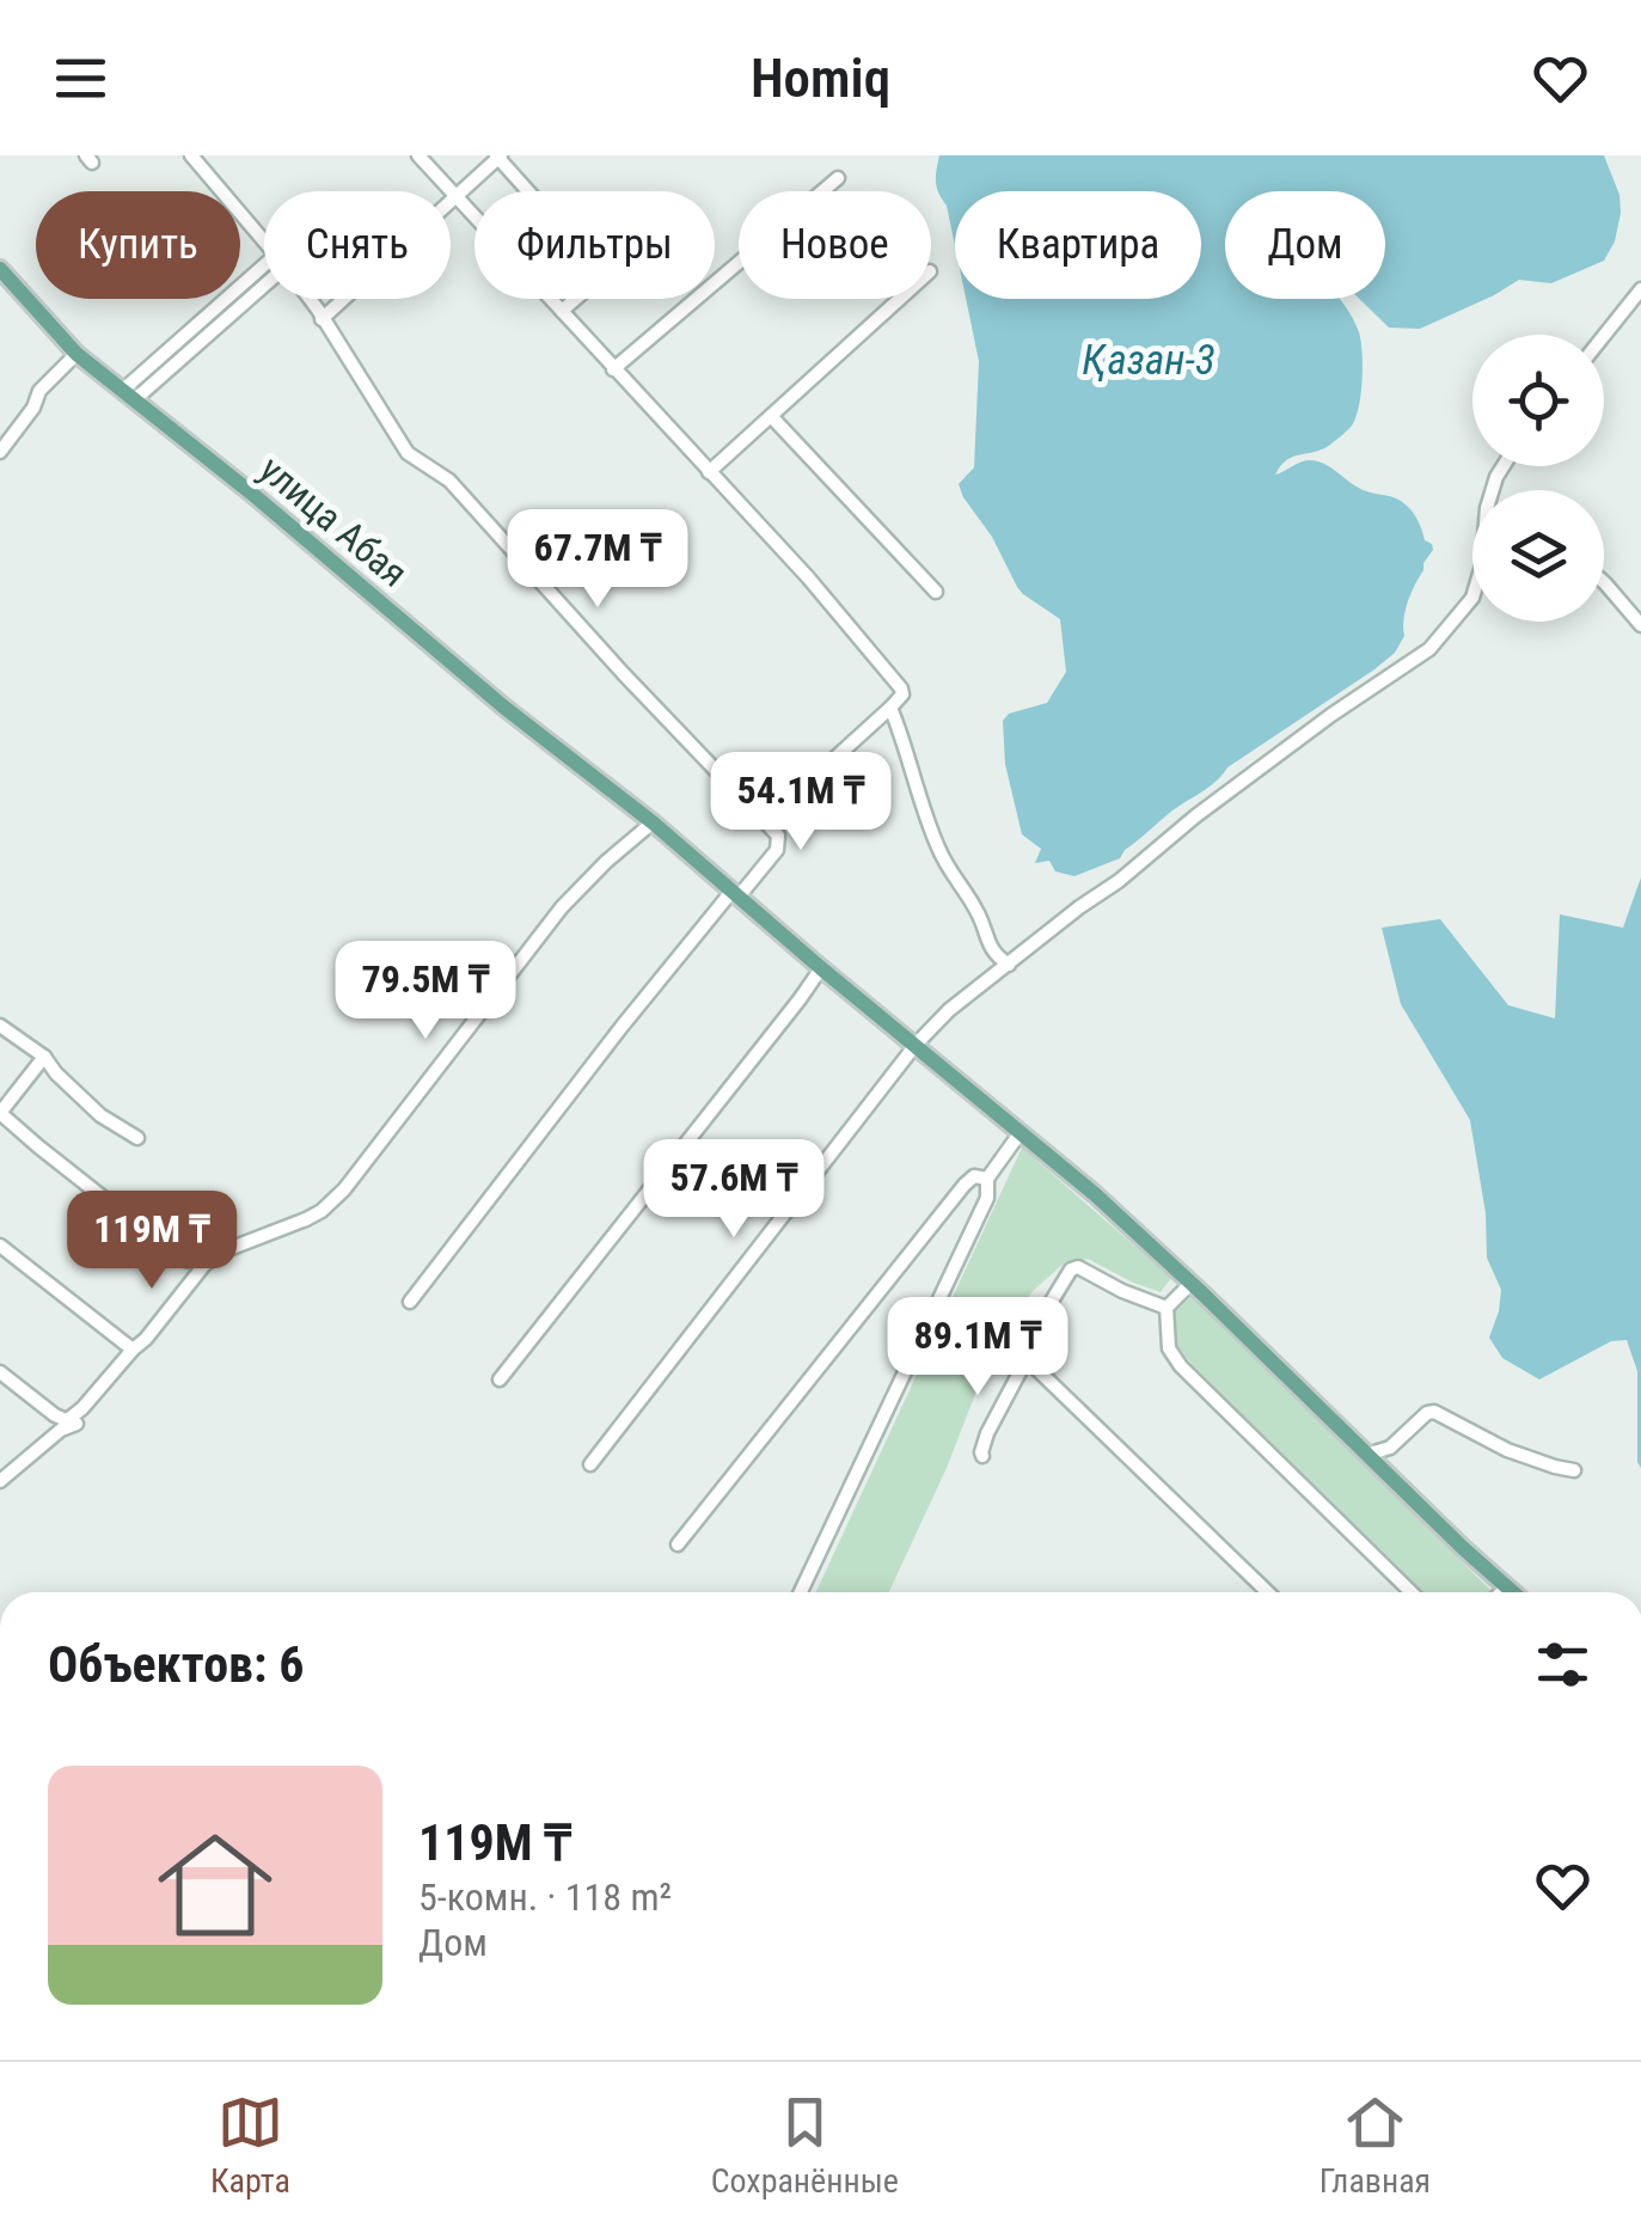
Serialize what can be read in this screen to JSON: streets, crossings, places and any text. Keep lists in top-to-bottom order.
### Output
{
  "streets": {
    "main road": ["улица Абая"]
  },
  "water": ["Қазан-3"],
  "page": {
    "header": "Homiq",
    "chip": [
      "Купить",
      "Снять",
      "Фильтры",
      "Новое",
      "Квартира",
      "Дом"
    ],
    "price": [
      "67.7M ₸",
      "54.1M ₸",
      "79.5M ₸",
      "57.6M ₸",
      "119M ₸",
      "89.1M ₸"
    ],
    "heading": "Объектов: 6",
    "list": [
      {
        "name": "119M ₸",
        "note": "5-комн. · 118 m² · Дом"
      }
    ],
    "tabs": ["Карта", "Сохранённые", "Главная"]
  }
}
